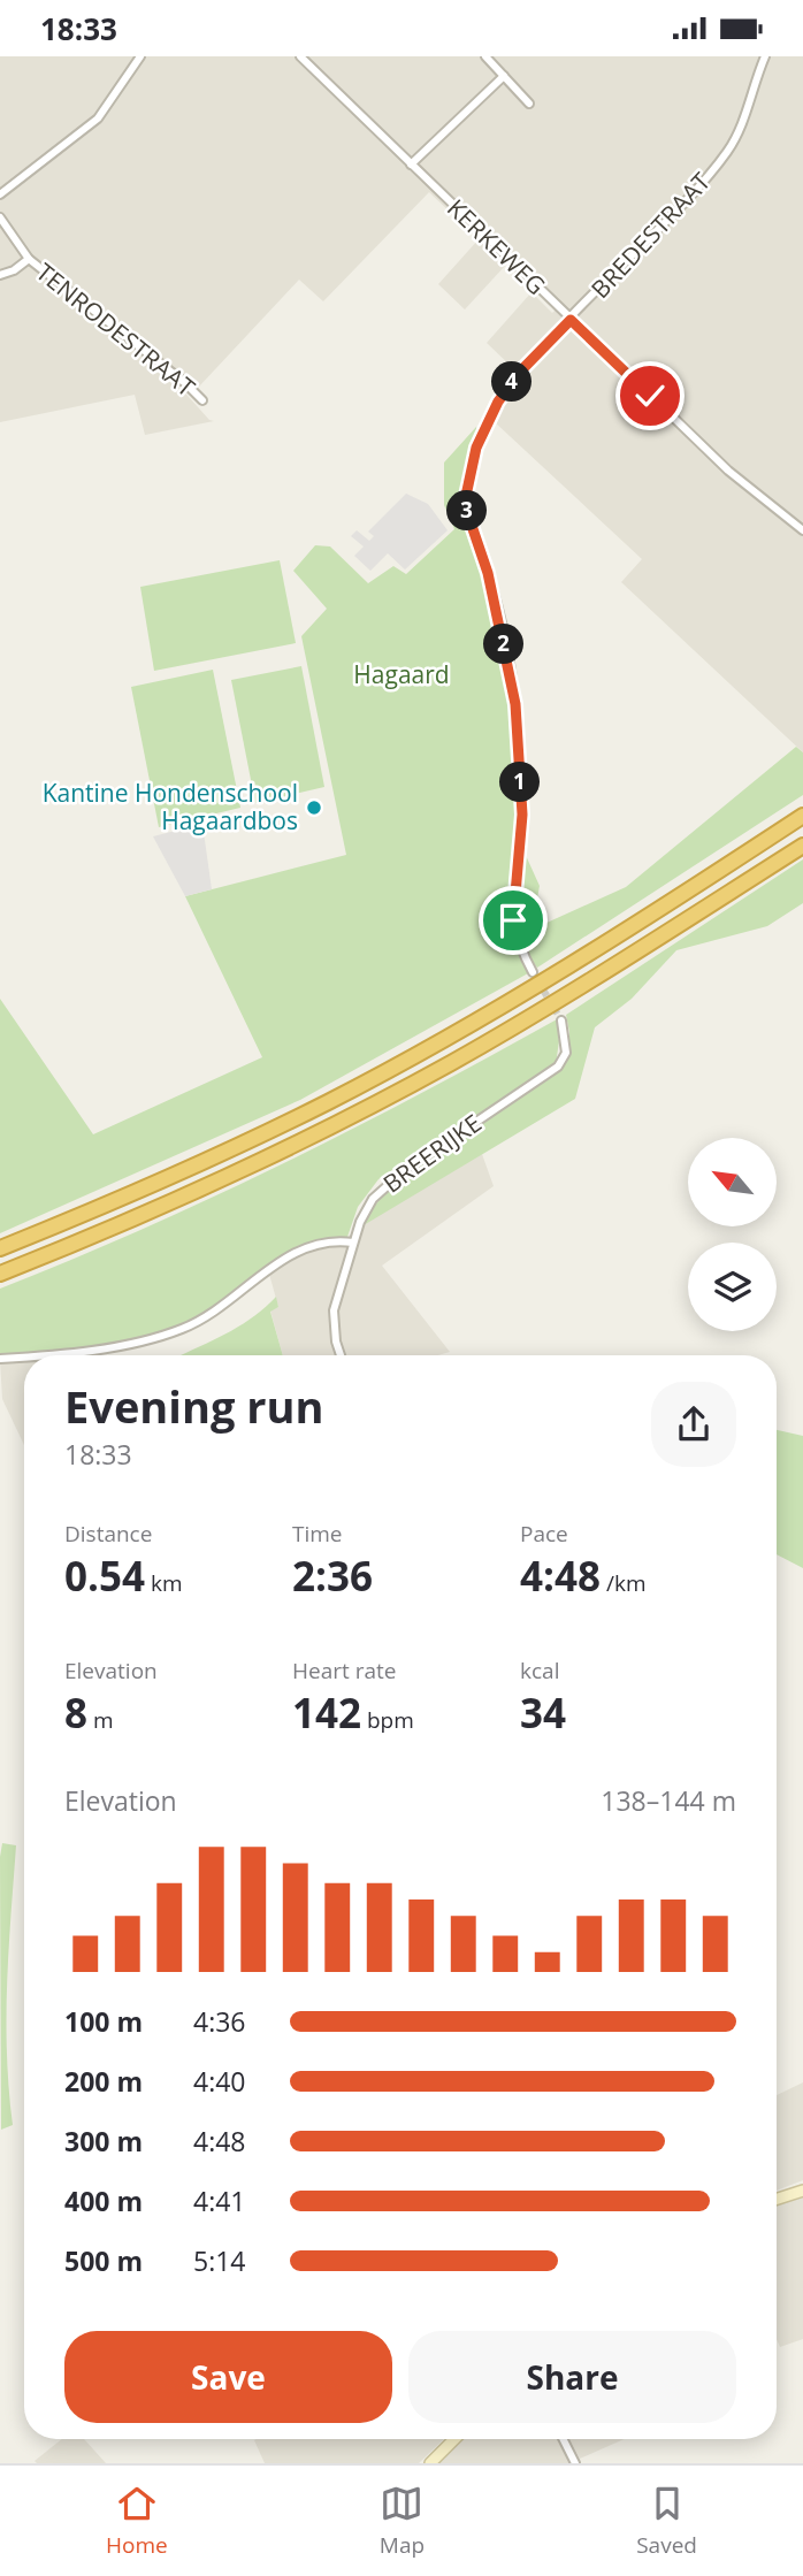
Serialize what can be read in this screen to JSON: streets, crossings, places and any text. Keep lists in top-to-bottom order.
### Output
{
  "streets": {
    "street": [
      "BREDESTRAAT",
      "KERKEWEG",
      "TENRODESTRAAT",
      "BREERIJKE"
    ]
  },
  "crossings": [
    ["BREDESTRAAT", "KERKEWEG"]
  ],
  "parks": ["Hagaard"],
  "places": ["Kantine Hondenschool Hagaardbos"],
  "north": "top left",
  "page": {
    "status": "18:33",
    "pins": [
      "4",
      "3",
      "2",
      "1"
    ],
    "heading": ["Evening run", "18:33"],
    "stats": [
      ["Distance", "0.54 km"],
      ["Time", "2:36"],
      ["Pace", "4:48 /km"],
      ["Elevation", "8 m"],
      ["Heart rate", "142 bpm"],
      ["kcal", "34"]
    ],
    "chart": ["Elevation", "138–144 m"],
    "list": [
      {
        "name": "100 m",
        "note": "4:36"
      },
      {
        "name": "200 m",
        "note": "4:40"
      },
      {
        "name": "300 m",
        "note": "4:48"
      },
      {
        "name": "400 m",
        "note": "4:41"
      },
      {
        "name": "500 m",
        "note": "5:14"
      }
    ],
    "buttons": ["Save", "Share"],
    "tabs": ["Home", "Map", "Saved"]
  }
}
